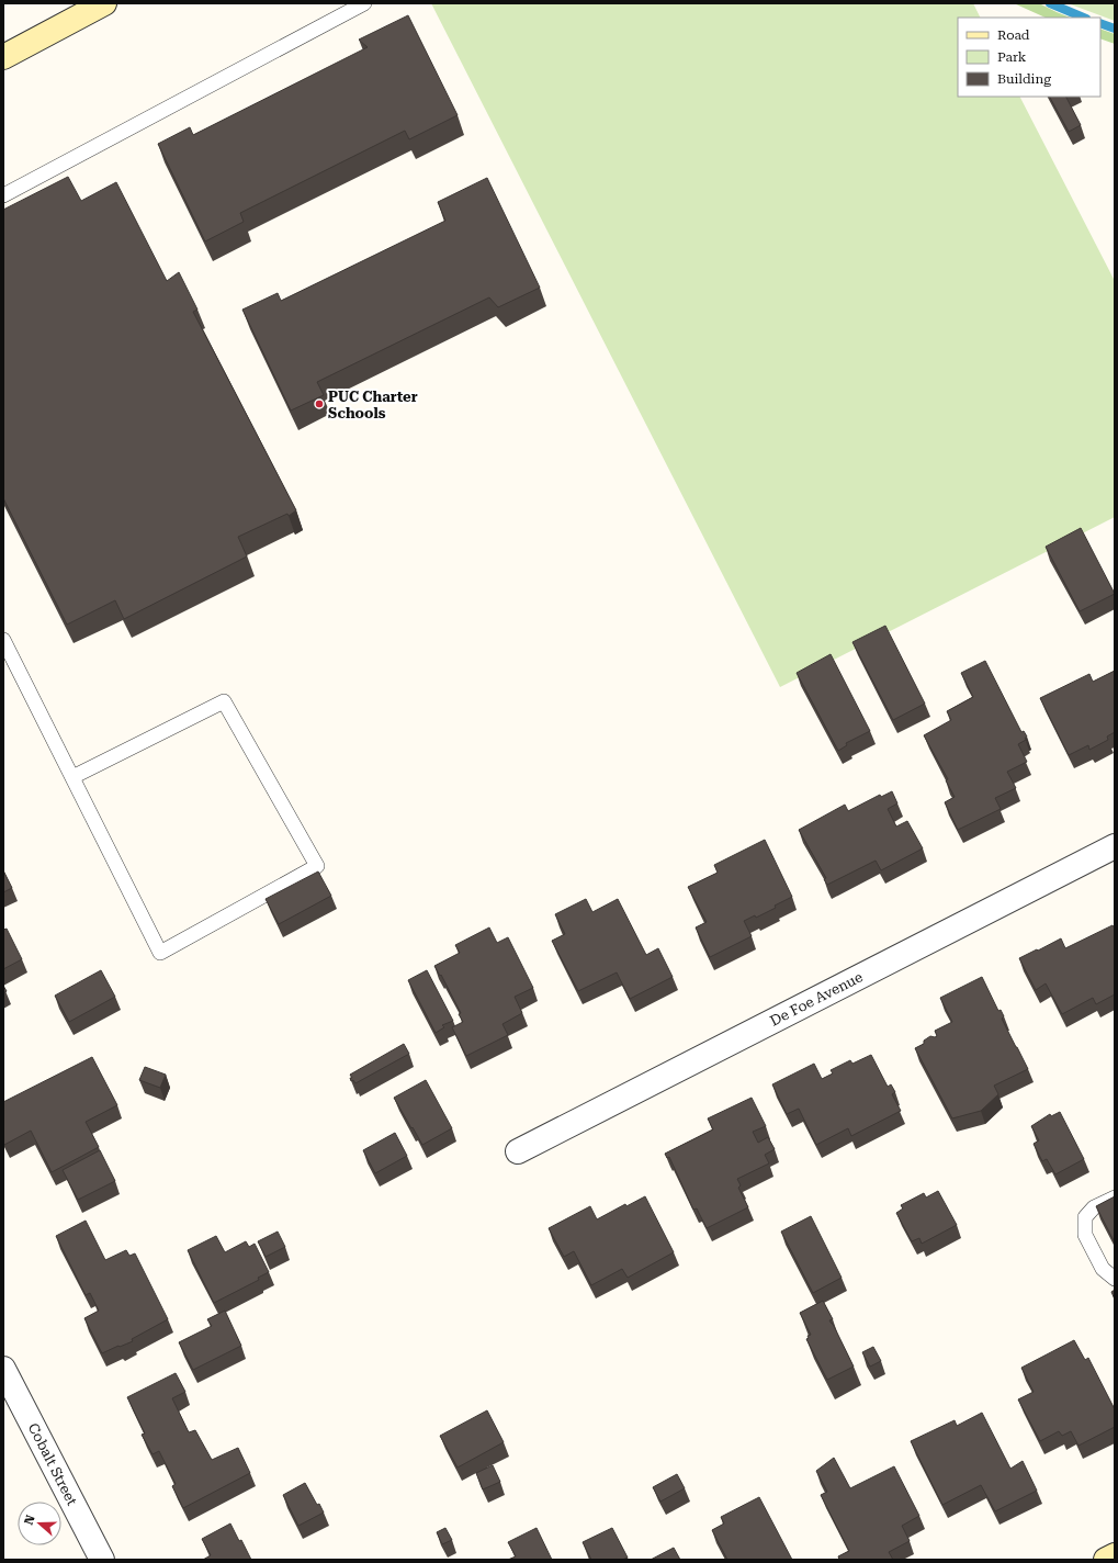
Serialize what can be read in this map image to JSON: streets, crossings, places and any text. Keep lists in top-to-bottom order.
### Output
{
  "streets": {
    "street": ["De Foe Avenue", "Cobalt Street"]
  },
  "places": ["PUC Charter Schools"],
  "legend": ["Road", "Park", "Building"],
  "north": "left"
}
